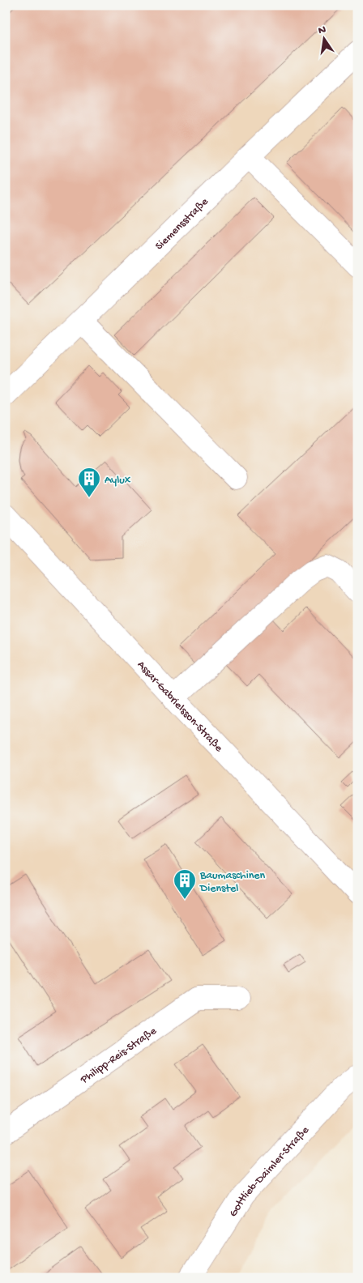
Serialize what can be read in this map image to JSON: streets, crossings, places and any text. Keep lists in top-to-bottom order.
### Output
{
  "streets": {
    "street": [
      "Siemensstraße",
      "Assar-Gabrielsson-Straße",
      "Philipp-Reis-Straße",
      "Gottlieb-Daimler-Straße"
    ]
  },
  "places": {
    "building": ["Aylux", "Baumaschinen Dienstel"]
  },
  "north": "top"
}
